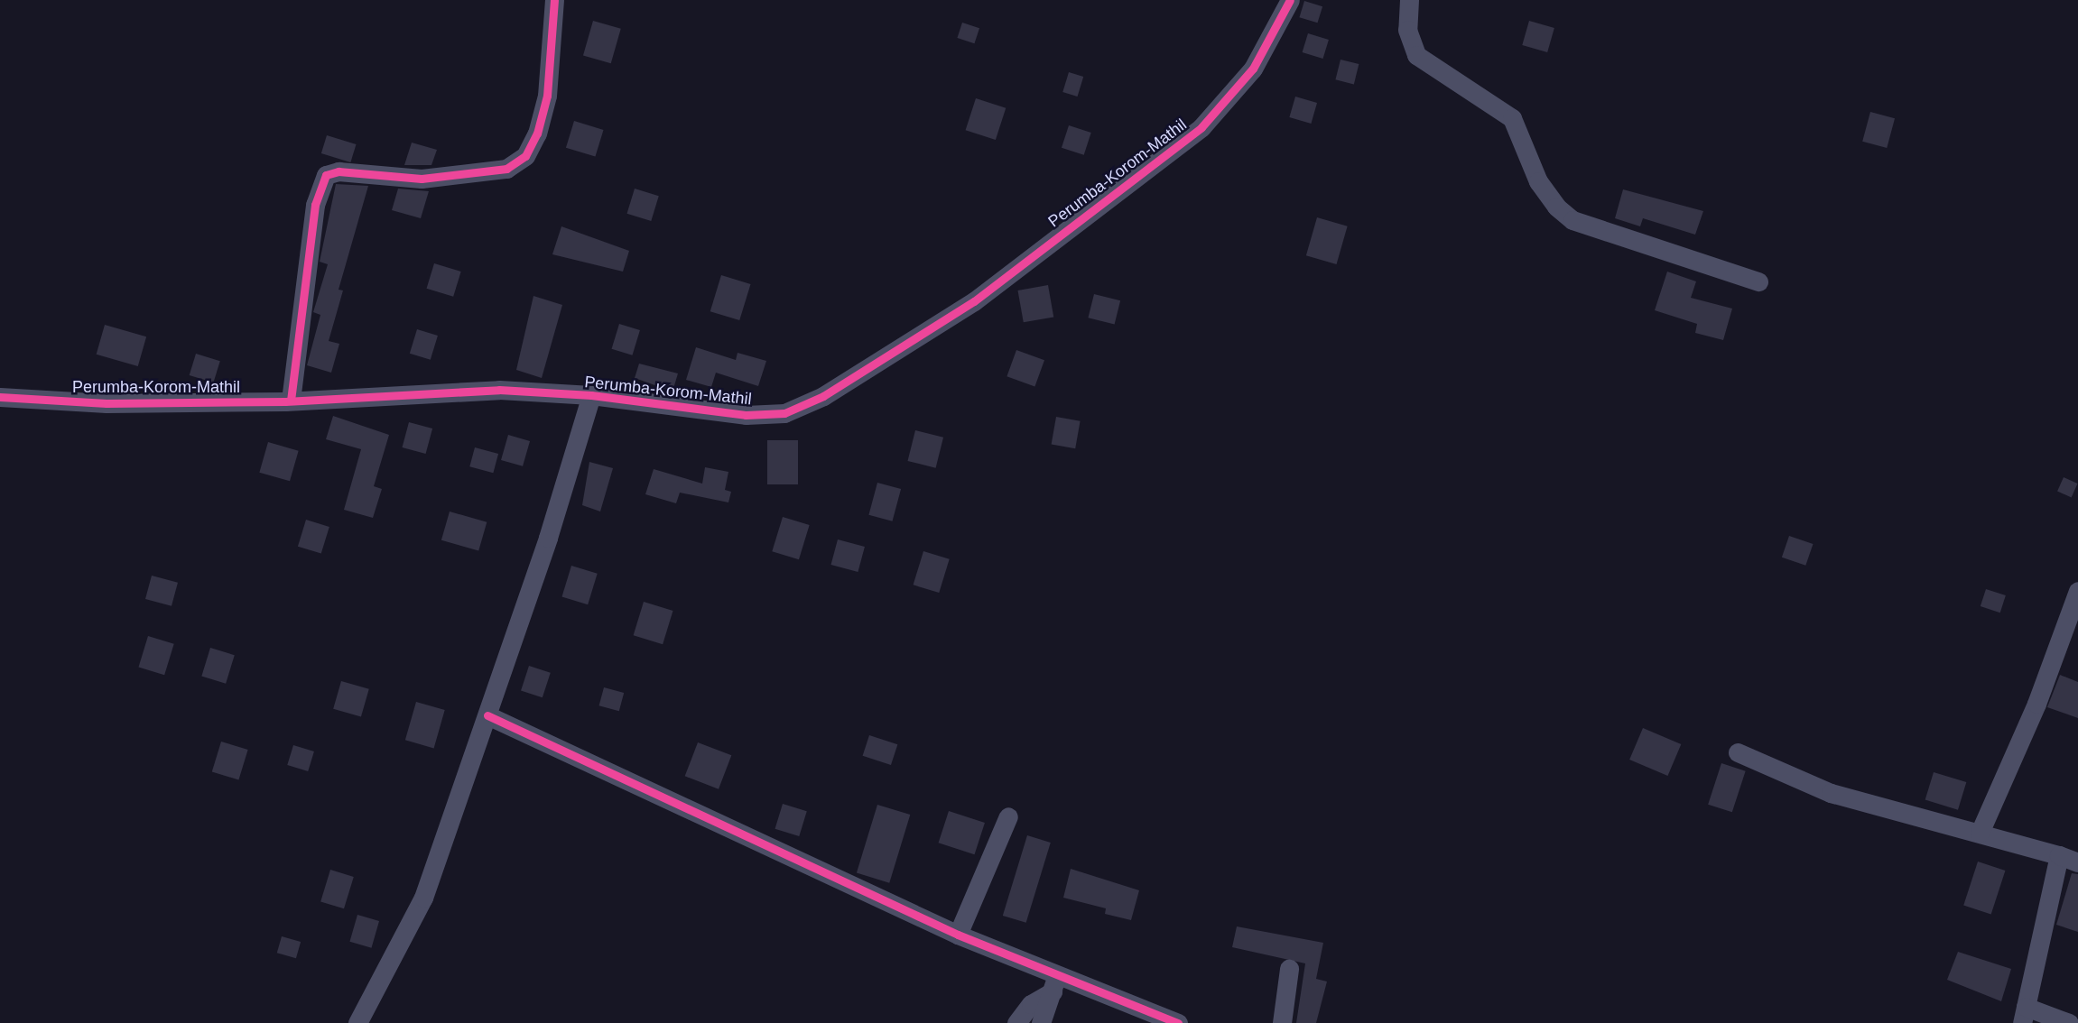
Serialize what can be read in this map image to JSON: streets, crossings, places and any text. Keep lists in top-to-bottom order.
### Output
{
  "streets": {
    "street": ["Perumba-Korom-Mathil"]
  }
}
